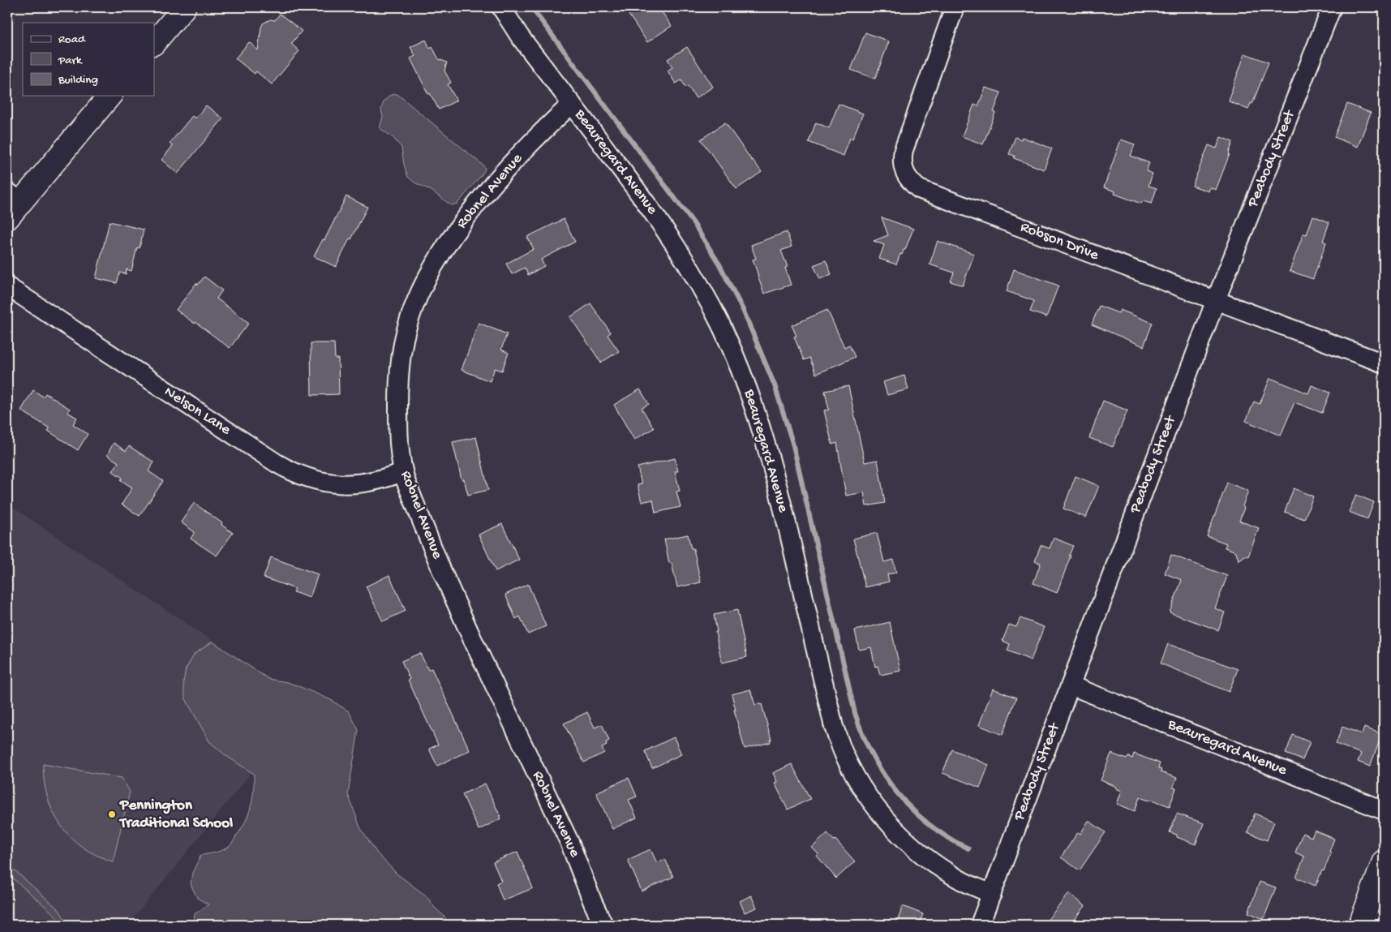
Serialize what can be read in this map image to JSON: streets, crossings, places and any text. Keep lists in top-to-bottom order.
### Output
{
  "streets": {
    "street": [
      "Peabody Street",
      "Beauregard Avenue",
      "Robnel Avenue",
      "Robson Drive",
      "Nelson Lane"
    ]
  },
  "crossings": [
    ["Peabody Street", "Beauregard Avenue"],
    ["Peabody Street", "Robson Drive"],
    ["Beauregard Avenue", "Robnel Avenue"],
    ["Robnel Avenue", "Nelson Lane"]
  ],
  "places": ["Pennington Traditional School"],
  "legend": ["Road", "Park", "Building"]
}
